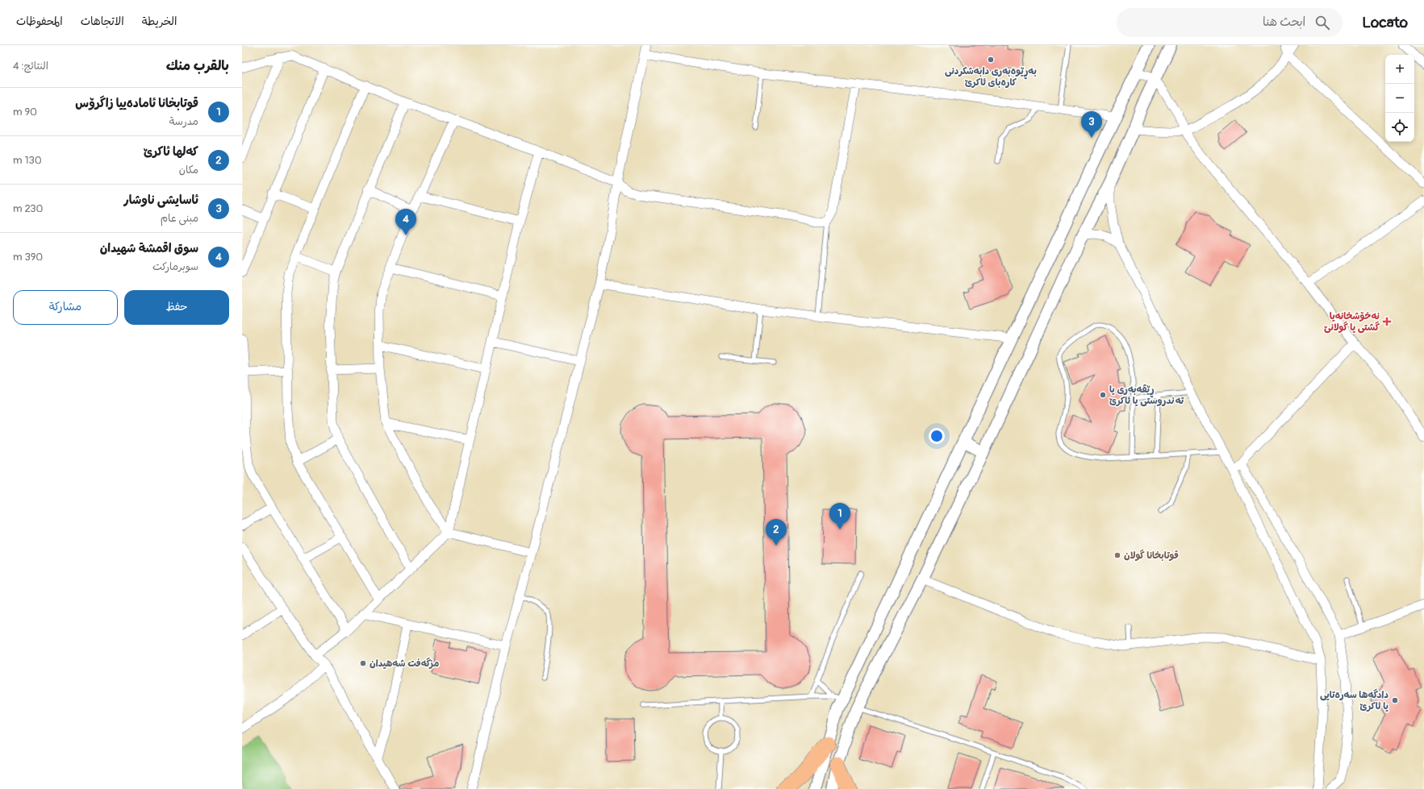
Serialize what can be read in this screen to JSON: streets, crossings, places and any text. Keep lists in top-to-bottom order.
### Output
{
  "places": {
    "other": [
      "بەڕێوەبەری دابەشکردنی کارەبای ئاکرێ",
      "ڕێڤەبەری یا تەندروستی یا ئاکرێ",
      "قوتابخانا گولان",
      "مزگەفت شه‌هيدان",
      "دادگەها سەرەتایی یا ئاکرێ"
    ],
    "health": ["نەخۆشخانەیا گشتی یا گولانێ"]
  },
  "page": {
    "header": "Locato",
    "search": "ابحث هنا",
    "nav": ["الخريطة", "الاتجاهات", "المحفوظات"],
    "heading": ["بالقرب منك", "النتائج: 4"],
    "map_buttons": ["+", "−"],
    "list": [
      {
        "mark": "1",
        "name": "قوتابخانا ئامادەییا زاگرۆس",
        "note": "مدرسة",
        "value": "90 m"
      },
      {
        "mark": "2",
        "name": "کەلها ئاکرێ",
        "note": "مكان",
        "value": "130 m"
      },
      {
        "mark": "3",
        "name": "ئاسايشى ناوشار",
        "note": "مبنى عام",
        "value": "230 m"
      },
      {
        "mark": "4",
        "name": "سوق اقمشة شهيدان",
        "note": "سوبرماركت",
        "value": "390 m"
      }
    ],
    "pins": [
      "3",
      "4",
      "1",
      "2"
    ],
    "buttons": ["حفظ", "مشاركة"]
  }
}
